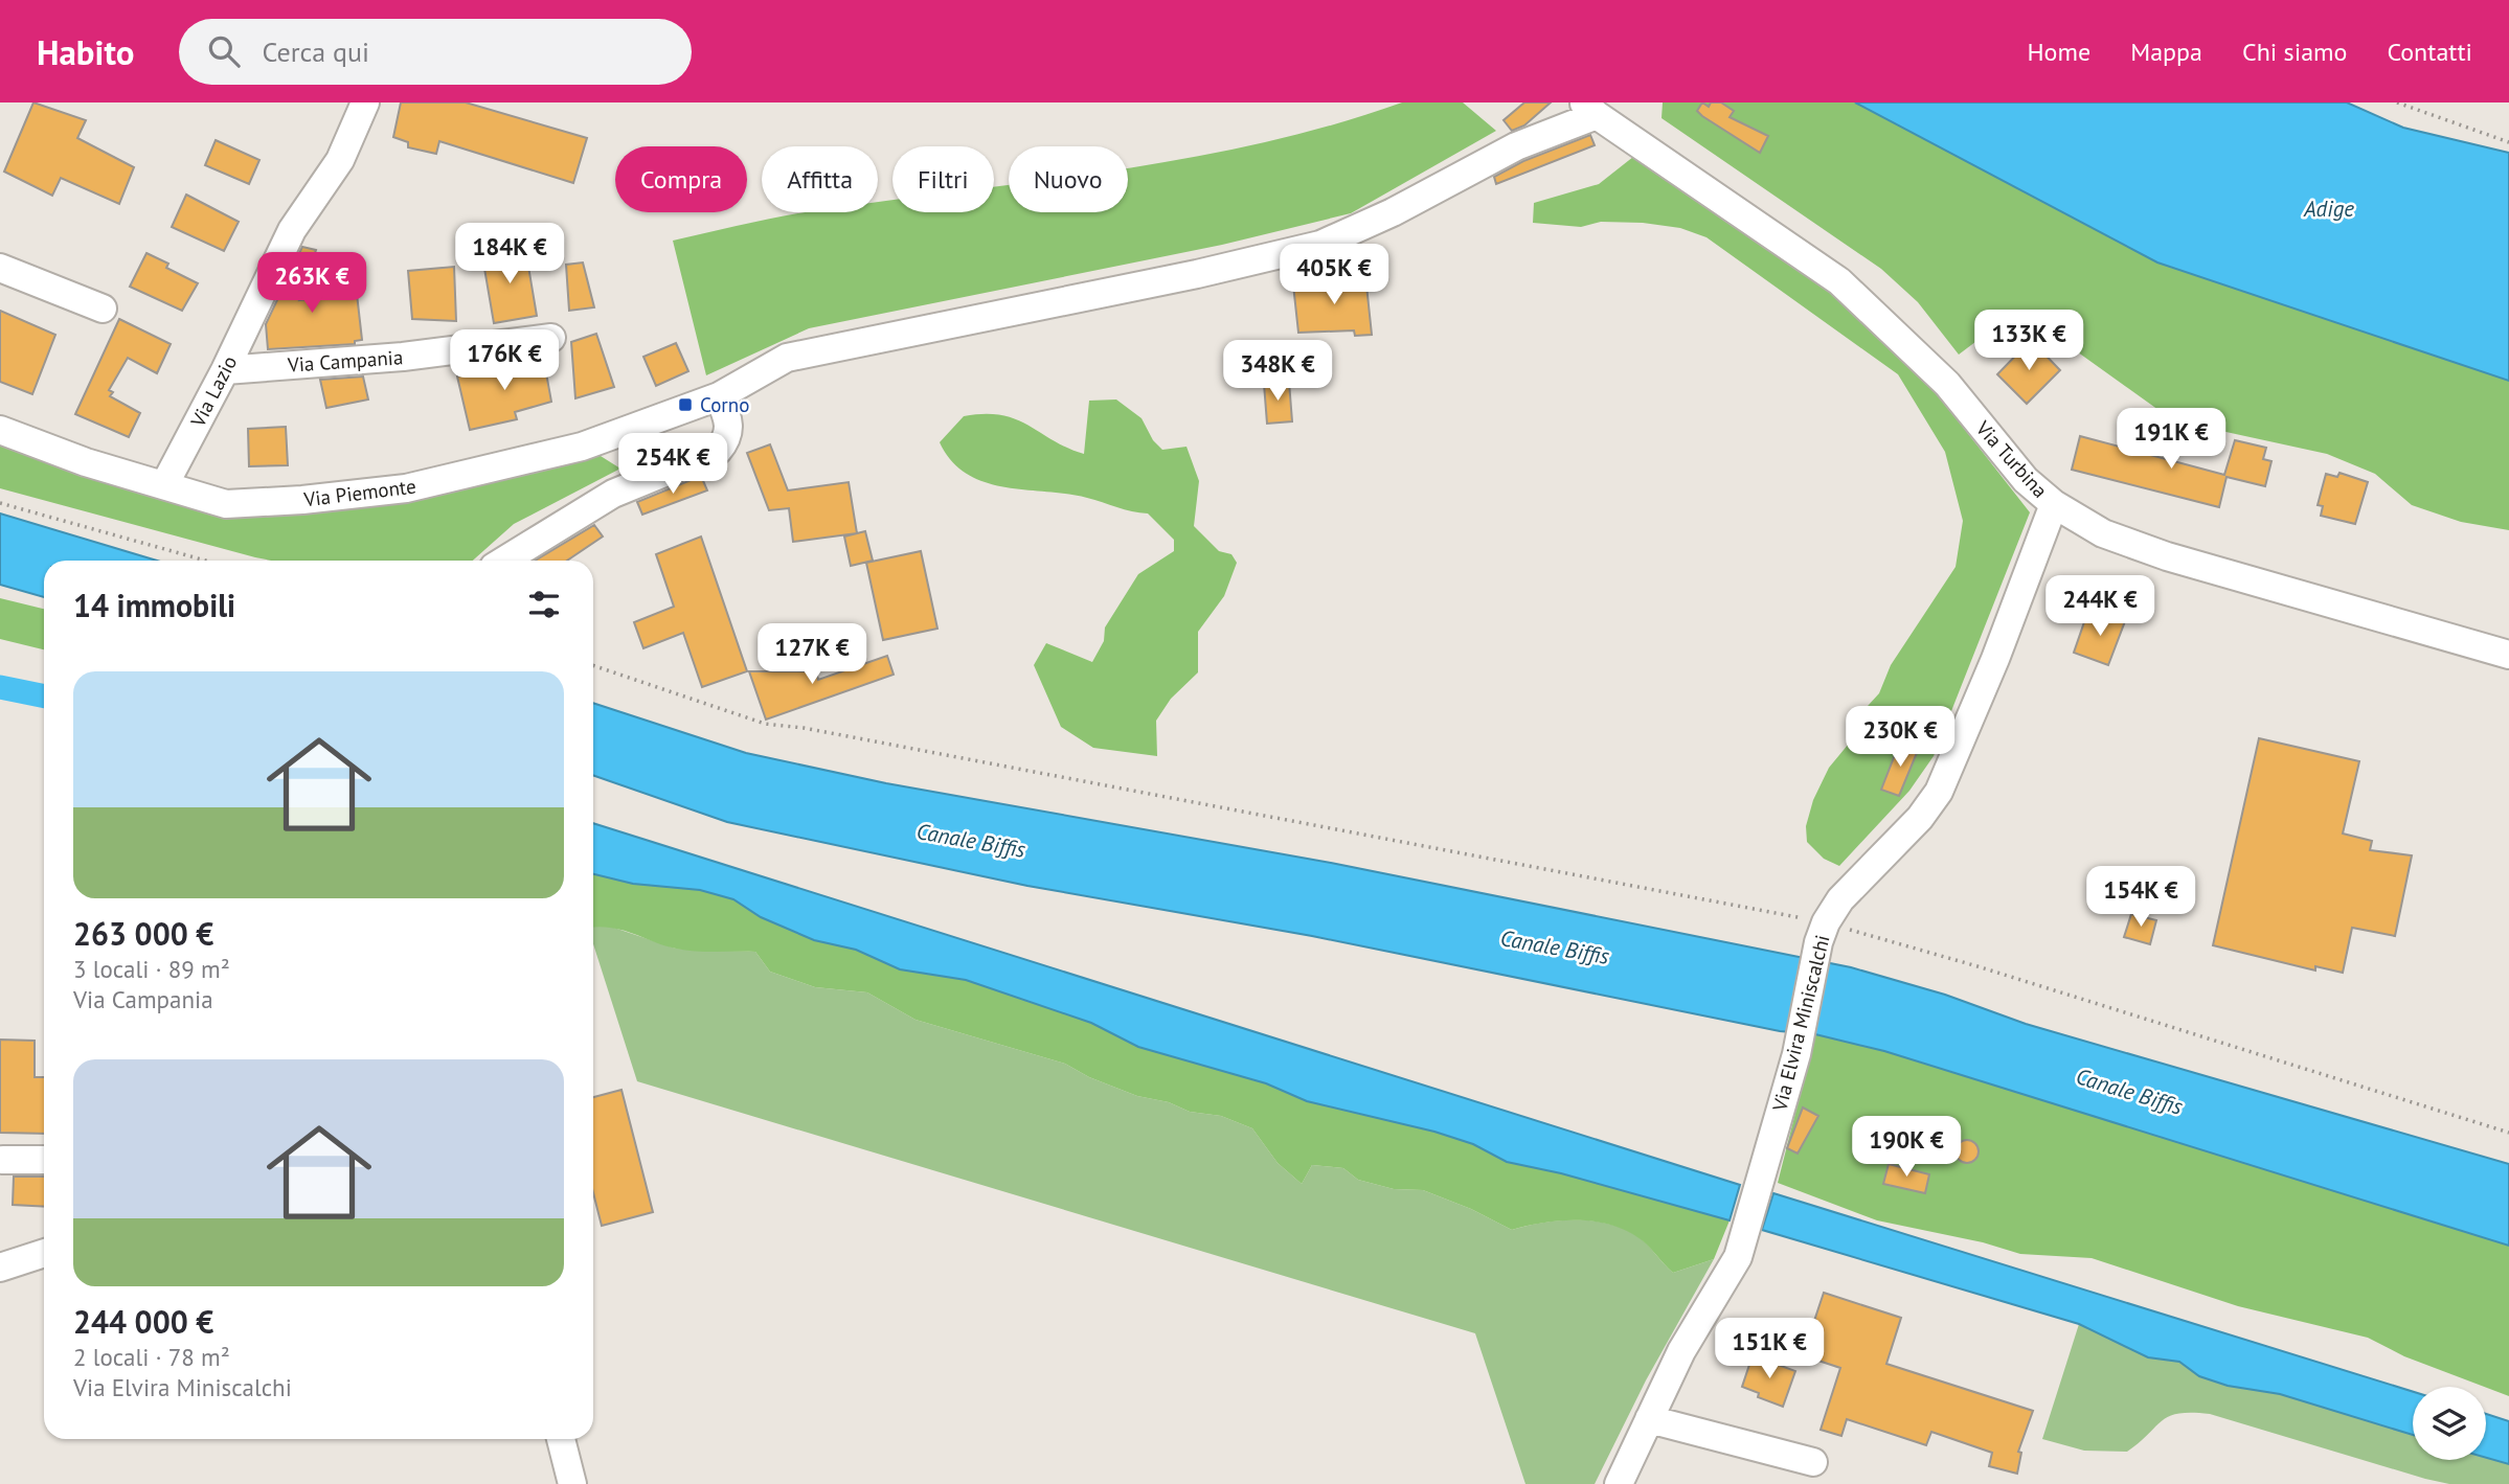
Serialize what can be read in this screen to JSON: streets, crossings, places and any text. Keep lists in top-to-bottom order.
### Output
{
  "streets": {
    "street": [
      "Via Campania",
      "Via Lazio",
      "Via Turbina",
      "Via Piemonte",
      "Via Elvira Miniscalchi"
    ]
  },
  "crossings": [
    ["Via Campania", "Via Lazio"],
    ["Via Lazio", "Via Piemonte"],
    ["Via Turbina", "Via Piemonte"],
    ["Via Turbina", "Via Elvira Miniscalchi"]
  ],
  "water": ["Adige", "Canale Biffis"],
  "places": {
    "transit": ["Corno"]
  },
  "page": {
    "header": "Habito",
    "search": "Cerca qui",
    "nav": [
      "Home",
      "Mappa",
      "Chi siamo",
      "Contatti"
    ],
    "chip": [
      "Compra",
      "Affitta",
      "Filtri",
      "Nuovo"
    ],
    "price": [
      "184K €",
      "405K €",
      "263K €",
      "133K €",
      "176K €",
      "348K €",
      "191K €",
      "254K €",
      "244K €",
      "127K €",
      "230K €",
      "154K €",
      "190K €",
      "151K €"
    ],
    "heading": "14 immobili",
    "list": [
      {
        "name": "263 000 €",
        "note": "3 locali · 89 m² · Via Campania"
      },
      {
        "name": "244 000 €",
        "note": "2 locali · 78 m² · Via Elvira Miniscalchi"
      }
    ]
  }
}
